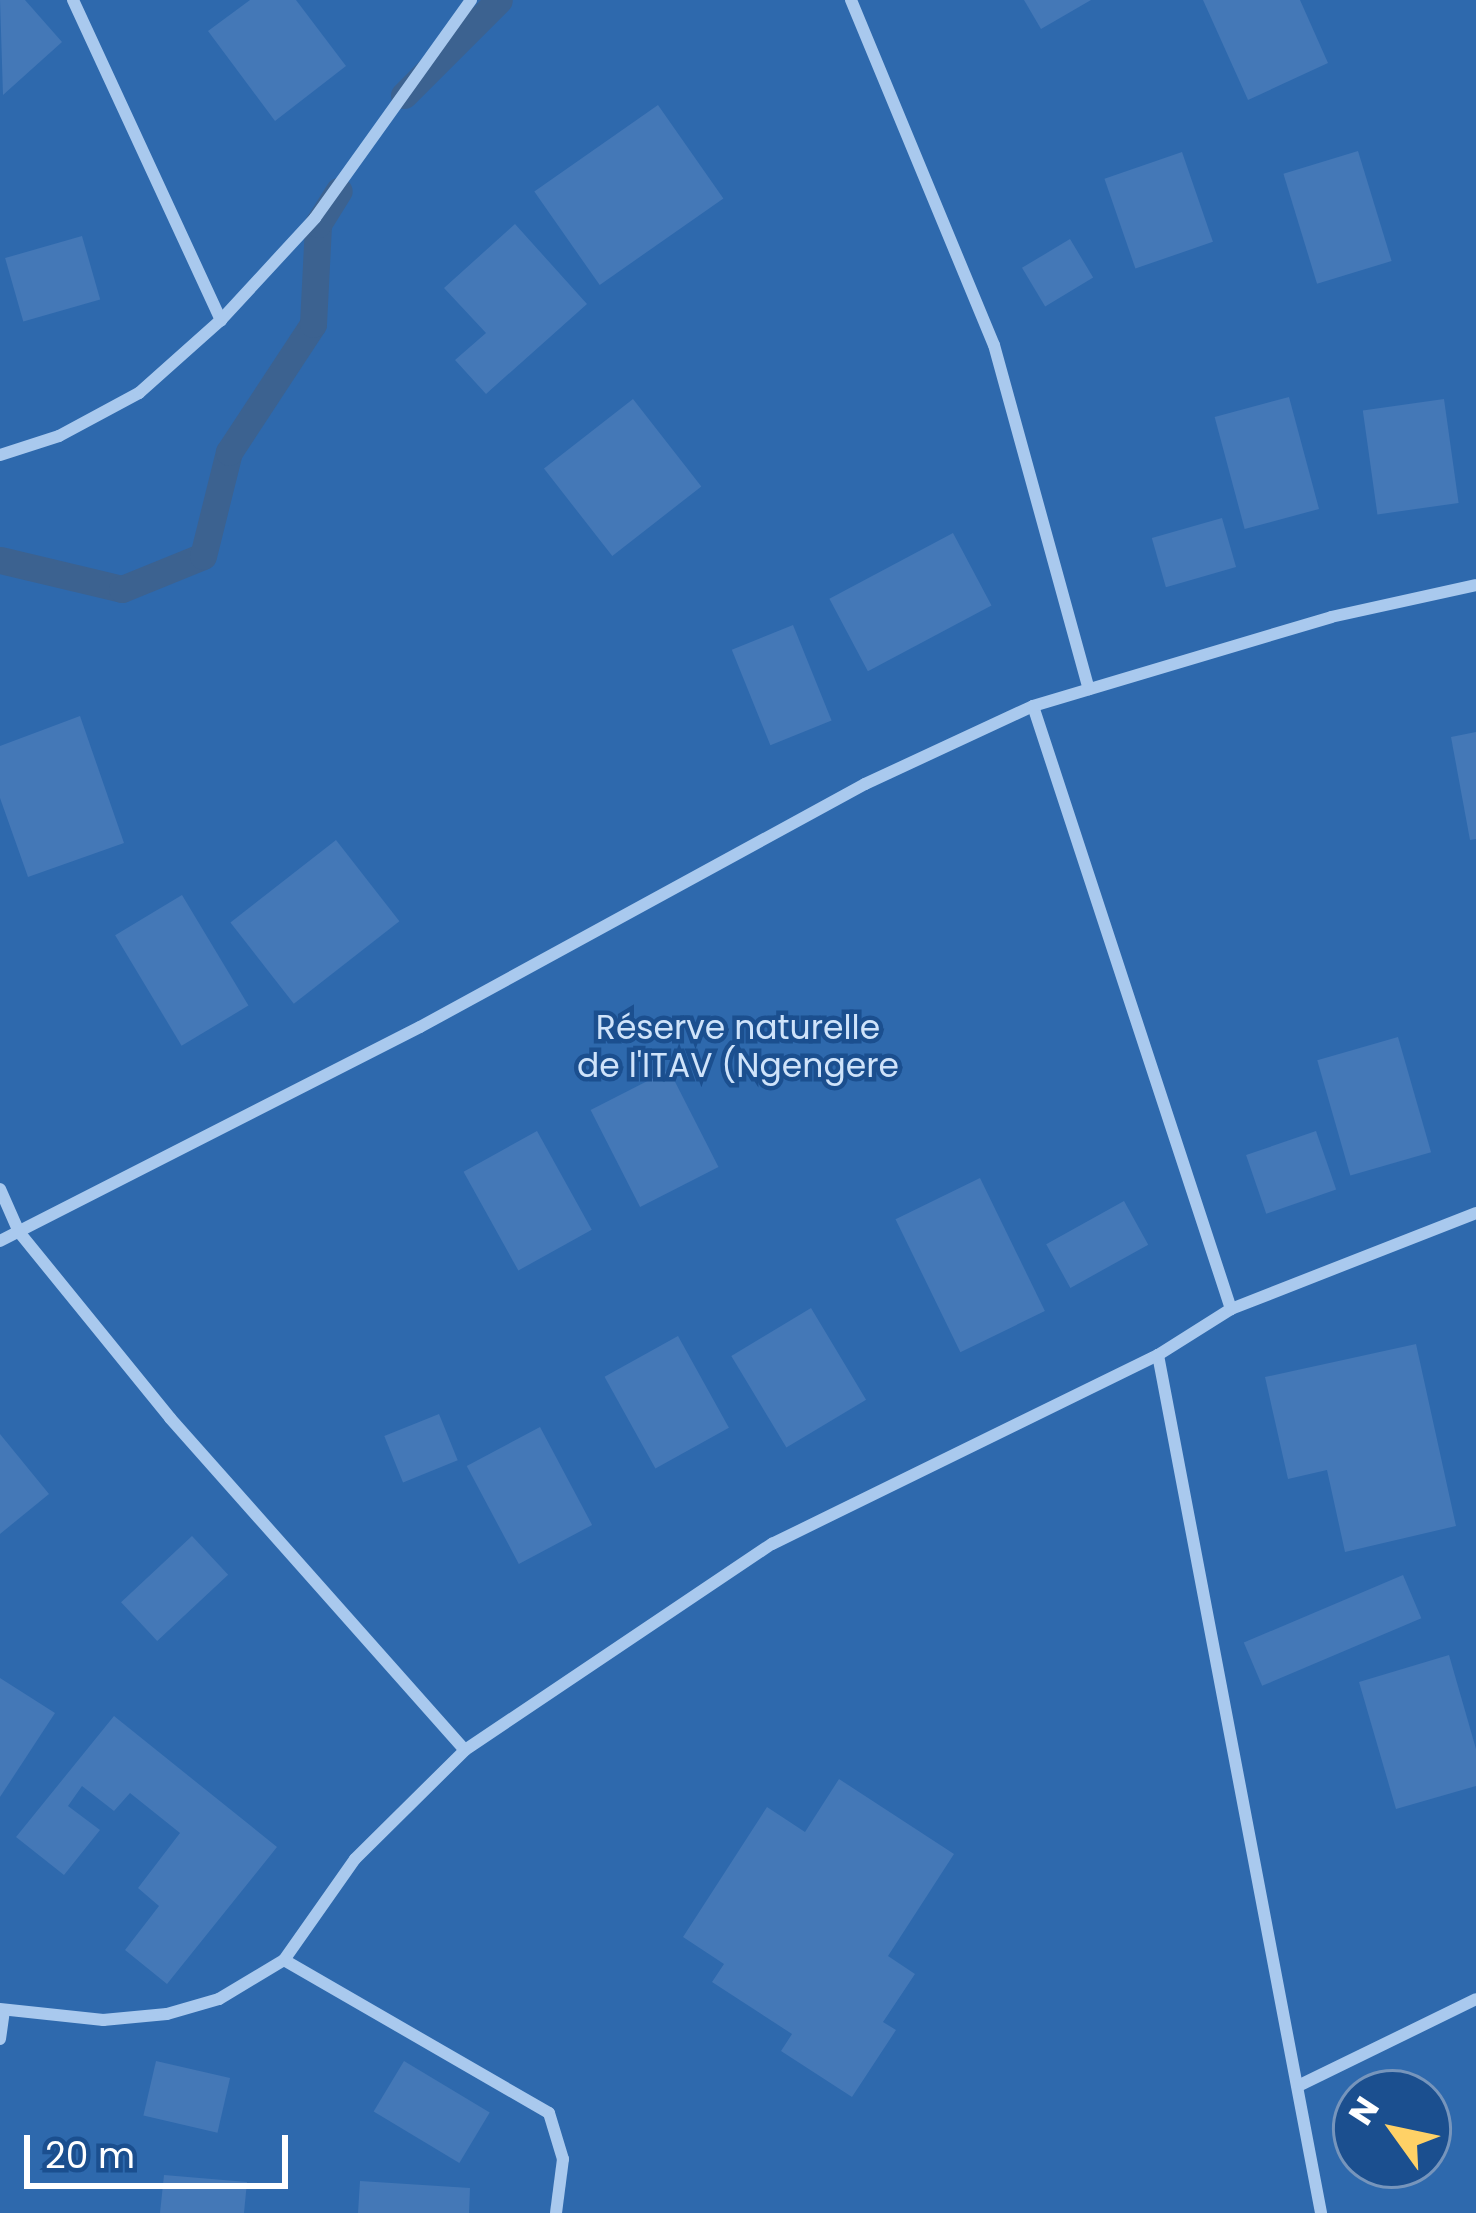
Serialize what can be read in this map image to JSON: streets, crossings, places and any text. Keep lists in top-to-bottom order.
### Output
{
  "parks": ["Réserve naturelle de l'ITAV (Ngengere"],
  "scale_bar": "20 m",
  "north": "top left"
}
